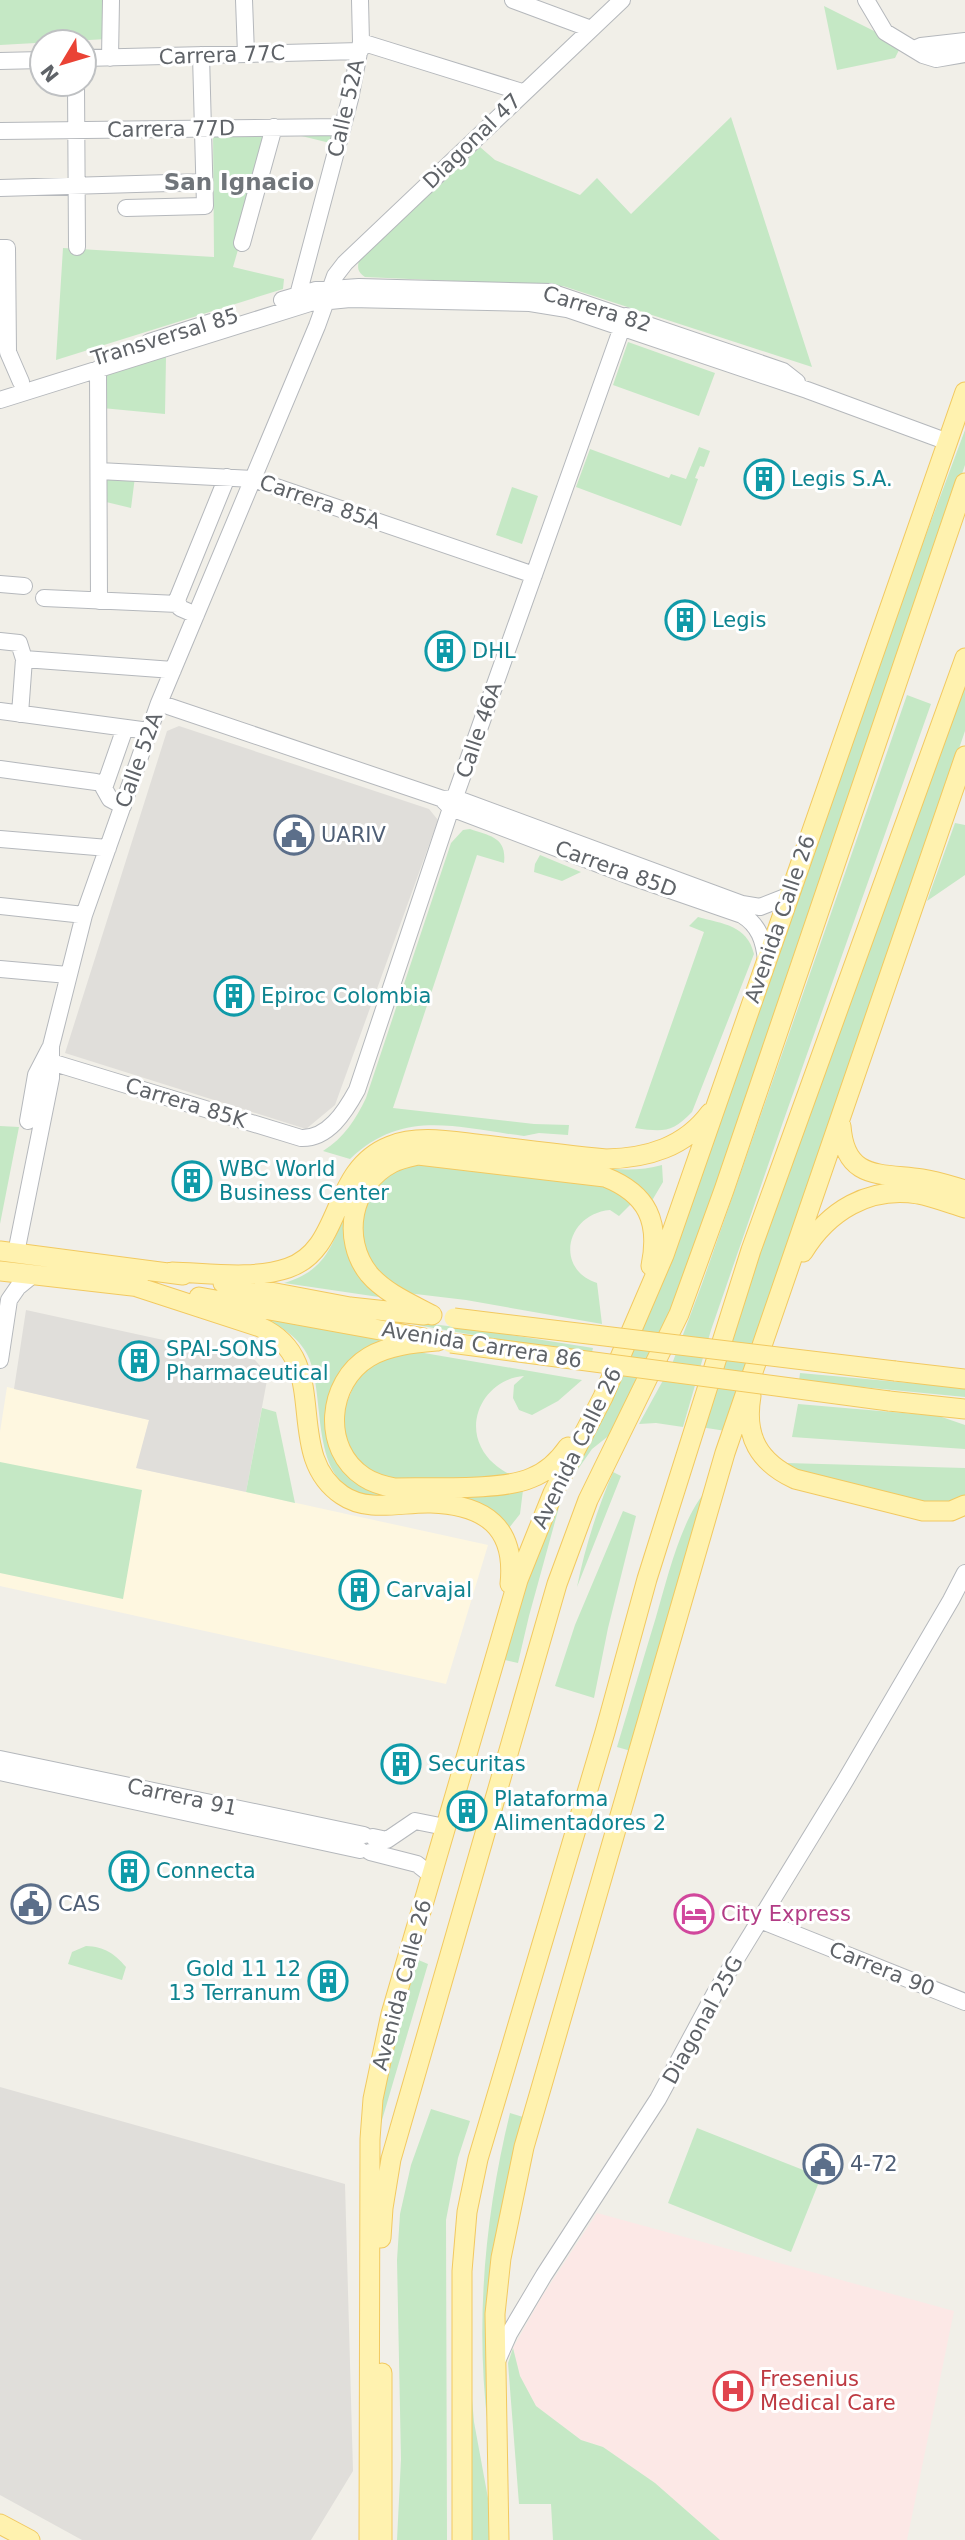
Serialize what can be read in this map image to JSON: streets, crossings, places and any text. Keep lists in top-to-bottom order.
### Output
{
  "streets": {
    "main road": ["Avenida Calle 26", "Avenida Carrera 86"],
    "street": [
      "Carrera 77C",
      "Calle 52A",
      "Carrera 77D",
      "Diagonal 47",
      "Carrera 82",
      "Transversal 85",
      "Carrera 85A",
      "Calle 46A",
      "Carrera 85D",
      "Carrera 85K",
      "Carrera 91",
      "Carrera 90",
      "Diagonal 25G"
    ]
  },
  "crossings": [
    ["Carrera 77C", "Calle 52A"],
    ["Carrera 77C", "Diagonal 47"],
    ["Calle 52A", "Carrera 77D"],
    ["Calle 52A", "Diagonal 47"],
    ["Calle 52A", "Carrera 82"],
    ["Calle 52A", "Transversal 85"],
    ["Calle 52A", "Carrera 85A"],
    ["Calle 52A", "Carrera 85D"],
    ["Calle 52A", "Carrera 85K"],
    ["Calle 52A", "Avenida Carrera 86"],
    ["Diagonal 47", "Carrera 82"],
    ["Diagonal 47", "Transversal 85"],
    ["Carrera 82", "Transversal 85"],
    ["Carrera 82", "Calle 46A"],
    ["Carrera 82", "Avenida Calle 26"],
    ["Carrera 85A", "Calle 46A"],
    ["Calle 46A", "Carrera 85D"],
    ["Calle 46A", "Carrera 85K"],
    ["Carrera 85D", "Avenida Calle 26"],
    ["Avenida Calle 26", "Carrera 91"],
    ["Carrera 90", "Diagonal 25G"]
  ],
  "districts": ["San Ignacio"],
  "places": {
    "building": [
      "Legis S.A.",
      "Legis",
      "DHL",
      "Epiroc Colombia",
      "WBC World Business Center",
      "SPAI-SONS Pharmaceutical",
      "Carvajal",
      "Securitas",
      "Plataforma Alimentadores 2",
      "Connecta",
      "Gold 11 12 13 Terranum"
    ],
    "public building": ["UARIV", "CAS", "4-72"],
    "hotel": ["City Express"],
    "hospital": ["Fresenius Medical Care"]
  },
  "north": "bottom left"
}
